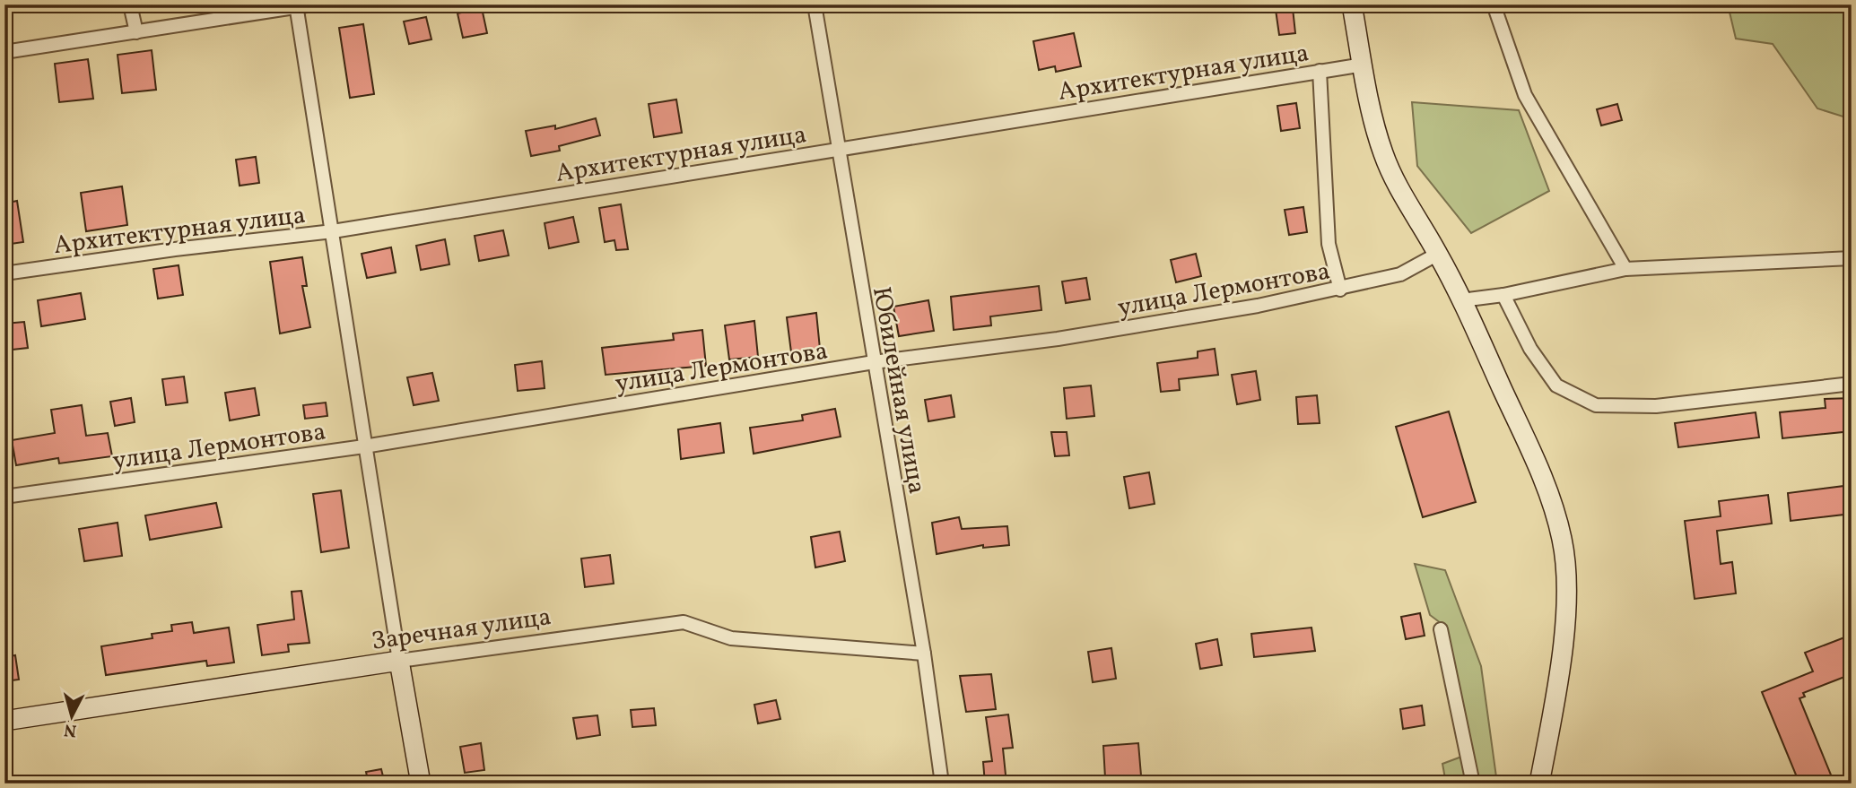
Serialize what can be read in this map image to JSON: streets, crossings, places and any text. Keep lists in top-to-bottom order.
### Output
{
  "streets": {
    "street": [
      "Архитектурная улица",
      "улица Лермонтова",
      "Юбилейная улица",
      "Заречная улица"
    ]
  },
  "crossings": [
    ["Архитектурная улица", "Юбилейная улица"],
    ["улица Лермонтова", "Юбилейная улица"],
    ["Юбилейная улица", "Заречная улица"]
  ],
  "north": "bottom"
}
